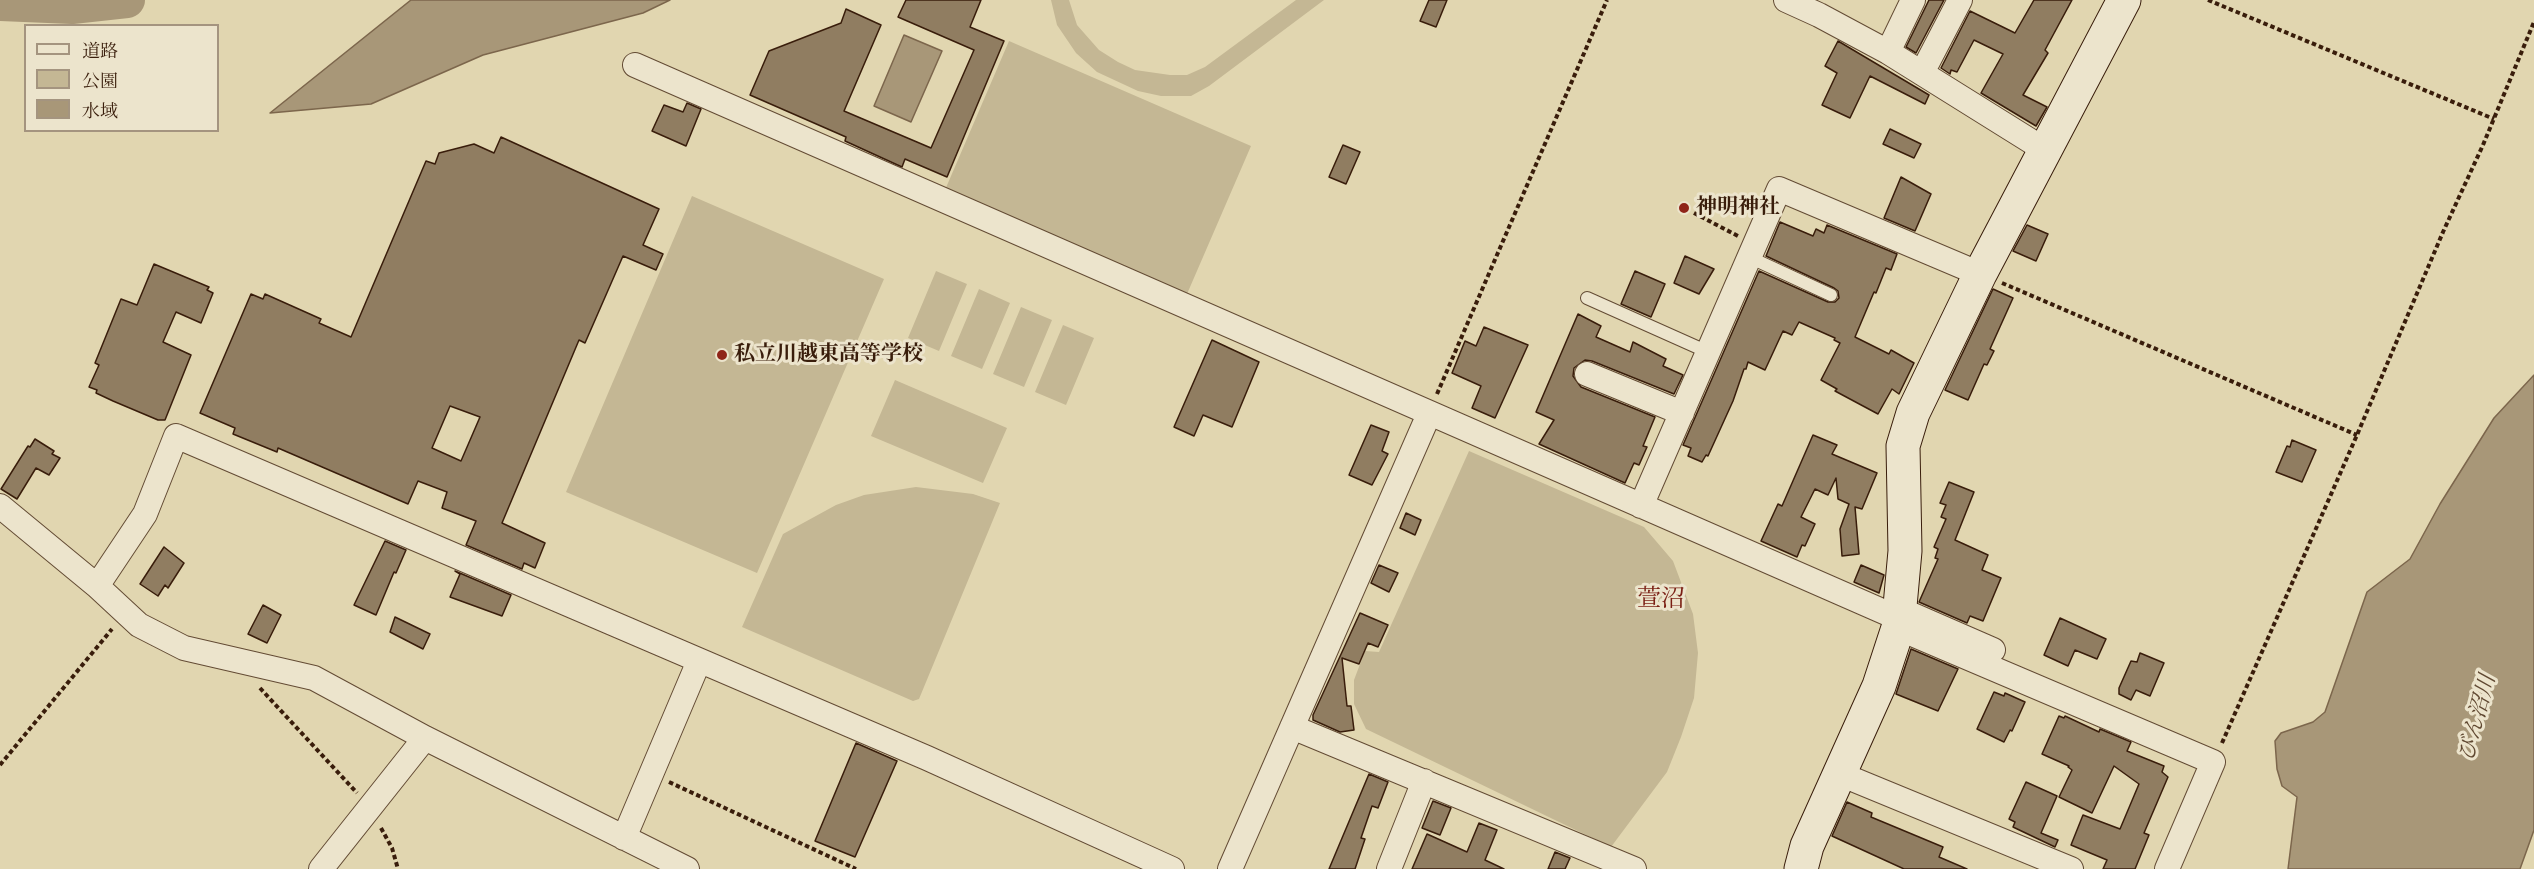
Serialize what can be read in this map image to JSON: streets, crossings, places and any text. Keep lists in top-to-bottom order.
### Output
{
  "districts": ["萱沼"],
  "water": ["びん沼川"],
  "places": ["神明神社", "私立川越東高等学校"],
  "legend": ["道路", "公園", "水域"]
}
